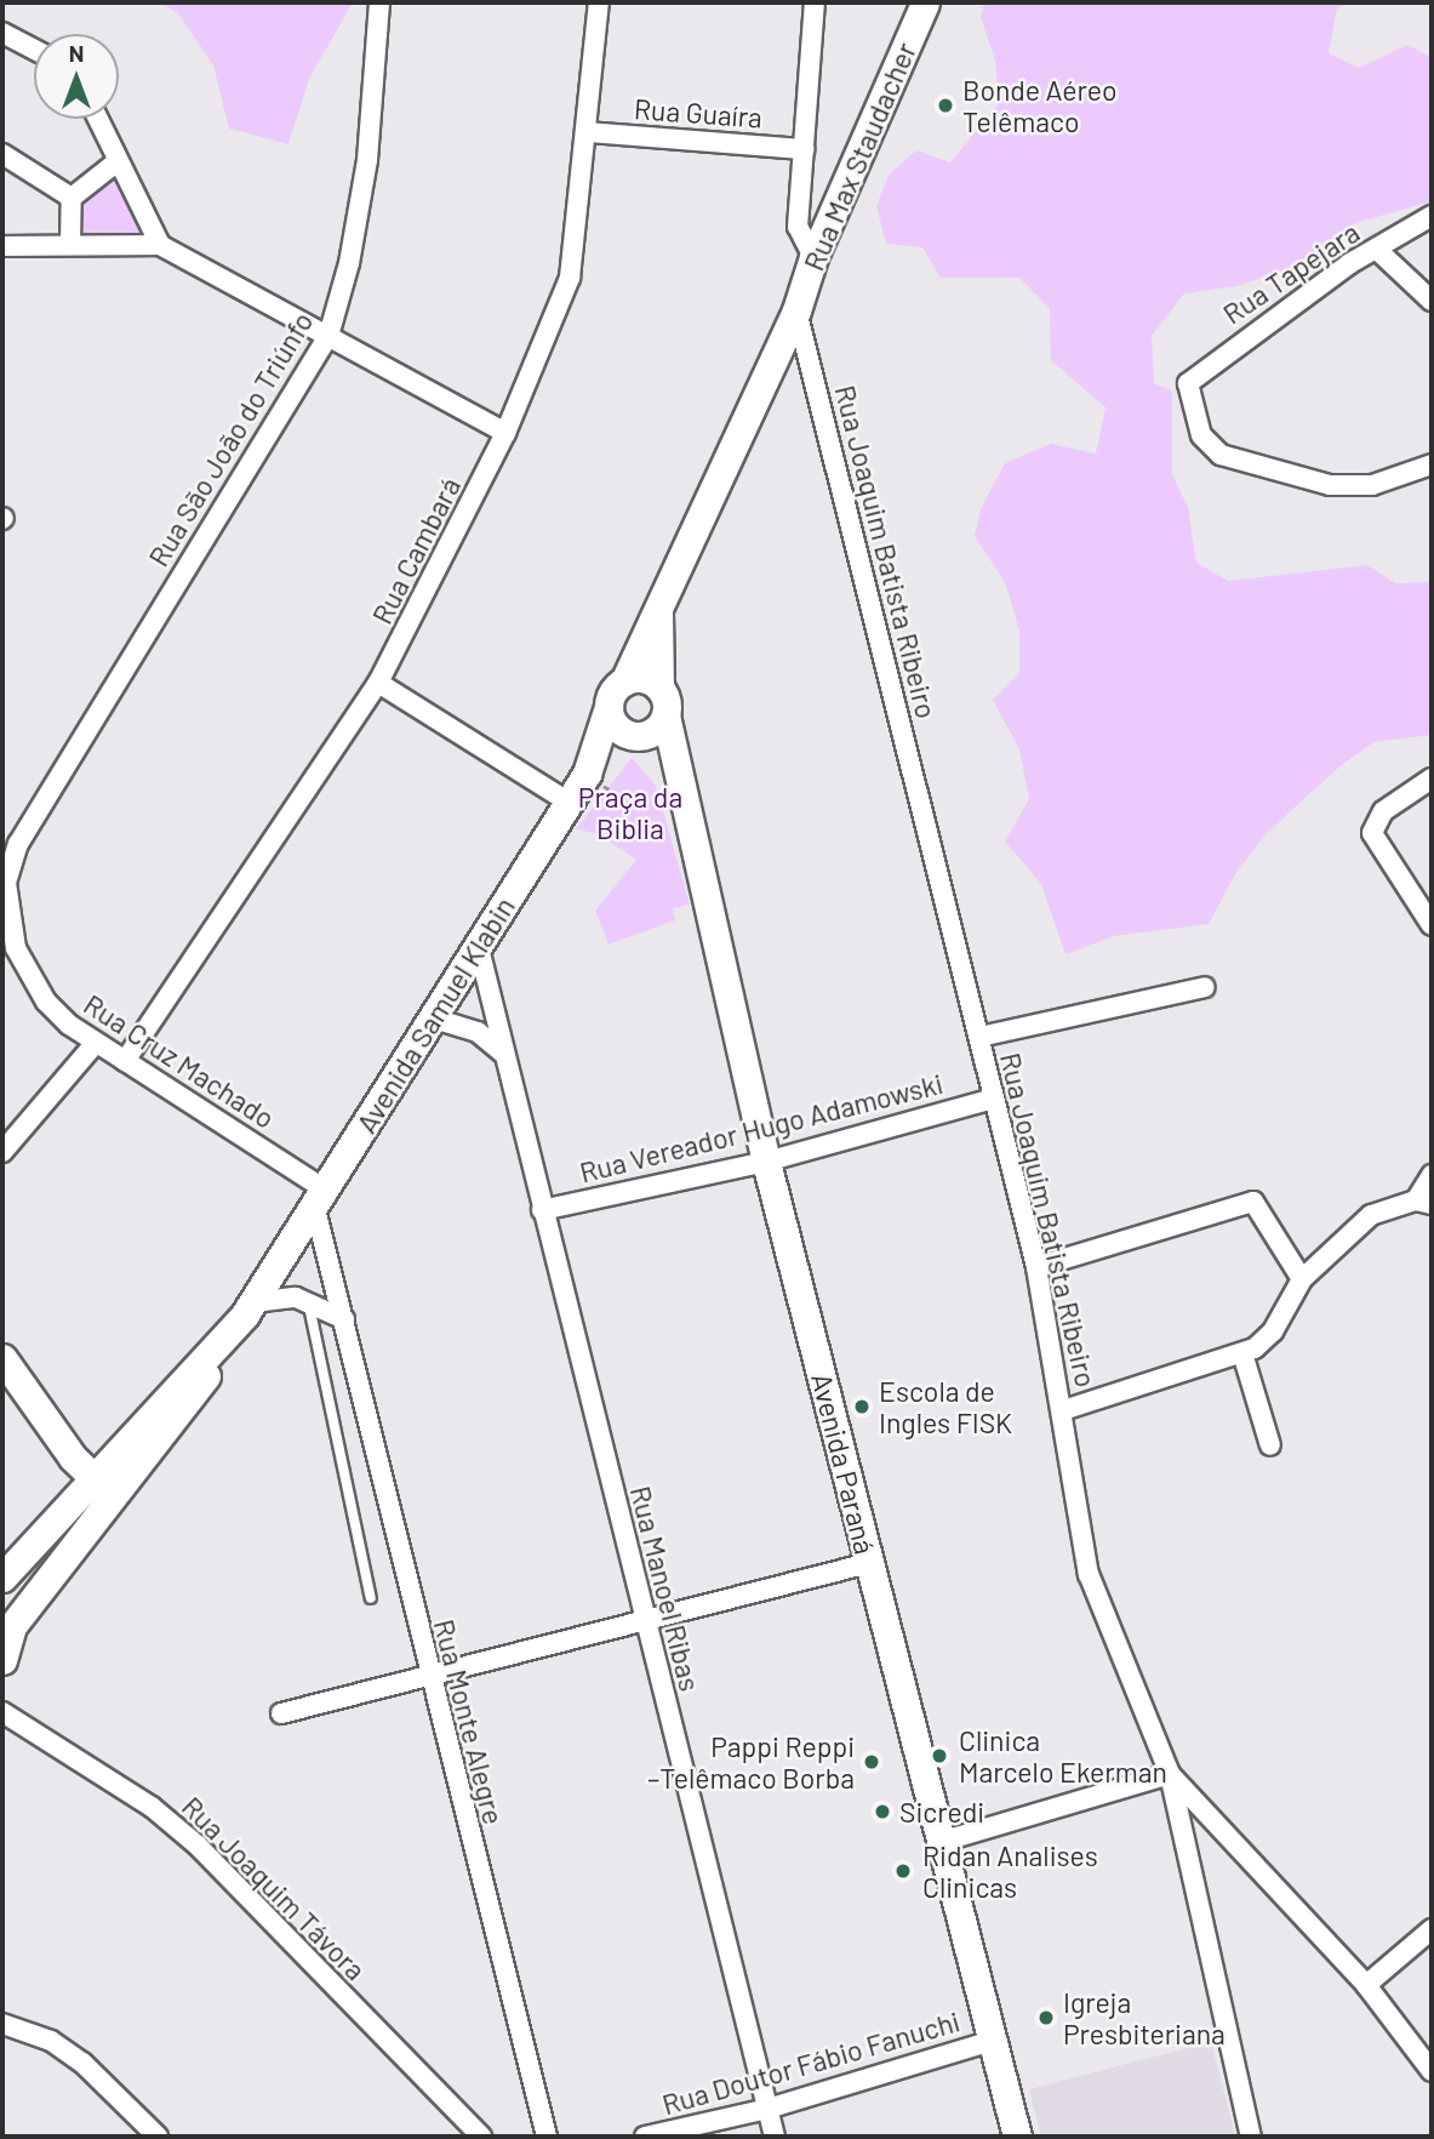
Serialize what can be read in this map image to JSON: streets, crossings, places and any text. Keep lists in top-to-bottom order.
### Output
{
  "streets": {
    "main road": ["Rua Max Staudacher", "Avenida Samuel Klabin", "Avenida Paraná"],
    "street": [
      "Rua Guaíra",
      "Rua Tapejara",
      "Rua São João do Triúnfo",
      "Rua Cambará",
      "Rua Joaquim Batista Ribeiro",
      "Rua Cruz Machado",
      "Rua Vereador Hugo Adamowski",
      "Rua Manoel Ribas",
      "Rua Monte Alegre",
      "Rua Joaquim Távora",
      "Rua Doutor Fábio Fanuchi"
    ]
  },
  "crossings": [
    ["Rua Guaíra", "Rua Cambará"],
    ["Rua Max Staudacher", "Rua Joaquim Batista Ribeiro"],
    ["Rua São João do Triúnfo", "Rua Cruz Machado"],
    ["Rua Cambará", "Rua Cruz Machado"],
    ["Rua Joaquim Batista Ribeiro", "Rua Vereador Hugo Adamowski"],
    ["Avenida Samuel Klabin", "Rua Cruz Machado"],
    ["Avenida Samuel Klabin", "Avenida Paraná"],
    ["Avenida Samuel Klabin", "Rua Manoel Ribas"],
    ["Avenida Samuel Klabin", "Rua Monte Alegre"],
    ["Rua Cruz Machado", "Rua Monte Alegre"],
    ["Rua Vereador Hugo Adamowski", "Avenida Paraná"],
    ["Rua Vereador Hugo Adamowski", "Rua Manoel Ribas"],
    ["Avenida Paraná", "Rua Doutor Fábio Fanuchi"],
    ["Rua Manoel Ribas", "Rua Doutor Fábio Fanuchi"]
  ],
  "parks": ["Praça da Biblia"],
  "places": [
    "Bonde Aéreo Telêmaco",
    "Escola de Ingles FISK",
    "Clinica Marcelo Ekerman",
    "Pappi Reppi –Telêmaco Borba",
    "Sicredi",
    "Ridan Analises Clinicas",
    "Igreja Presbiteriana"
  ],
  "north": "top"
}
